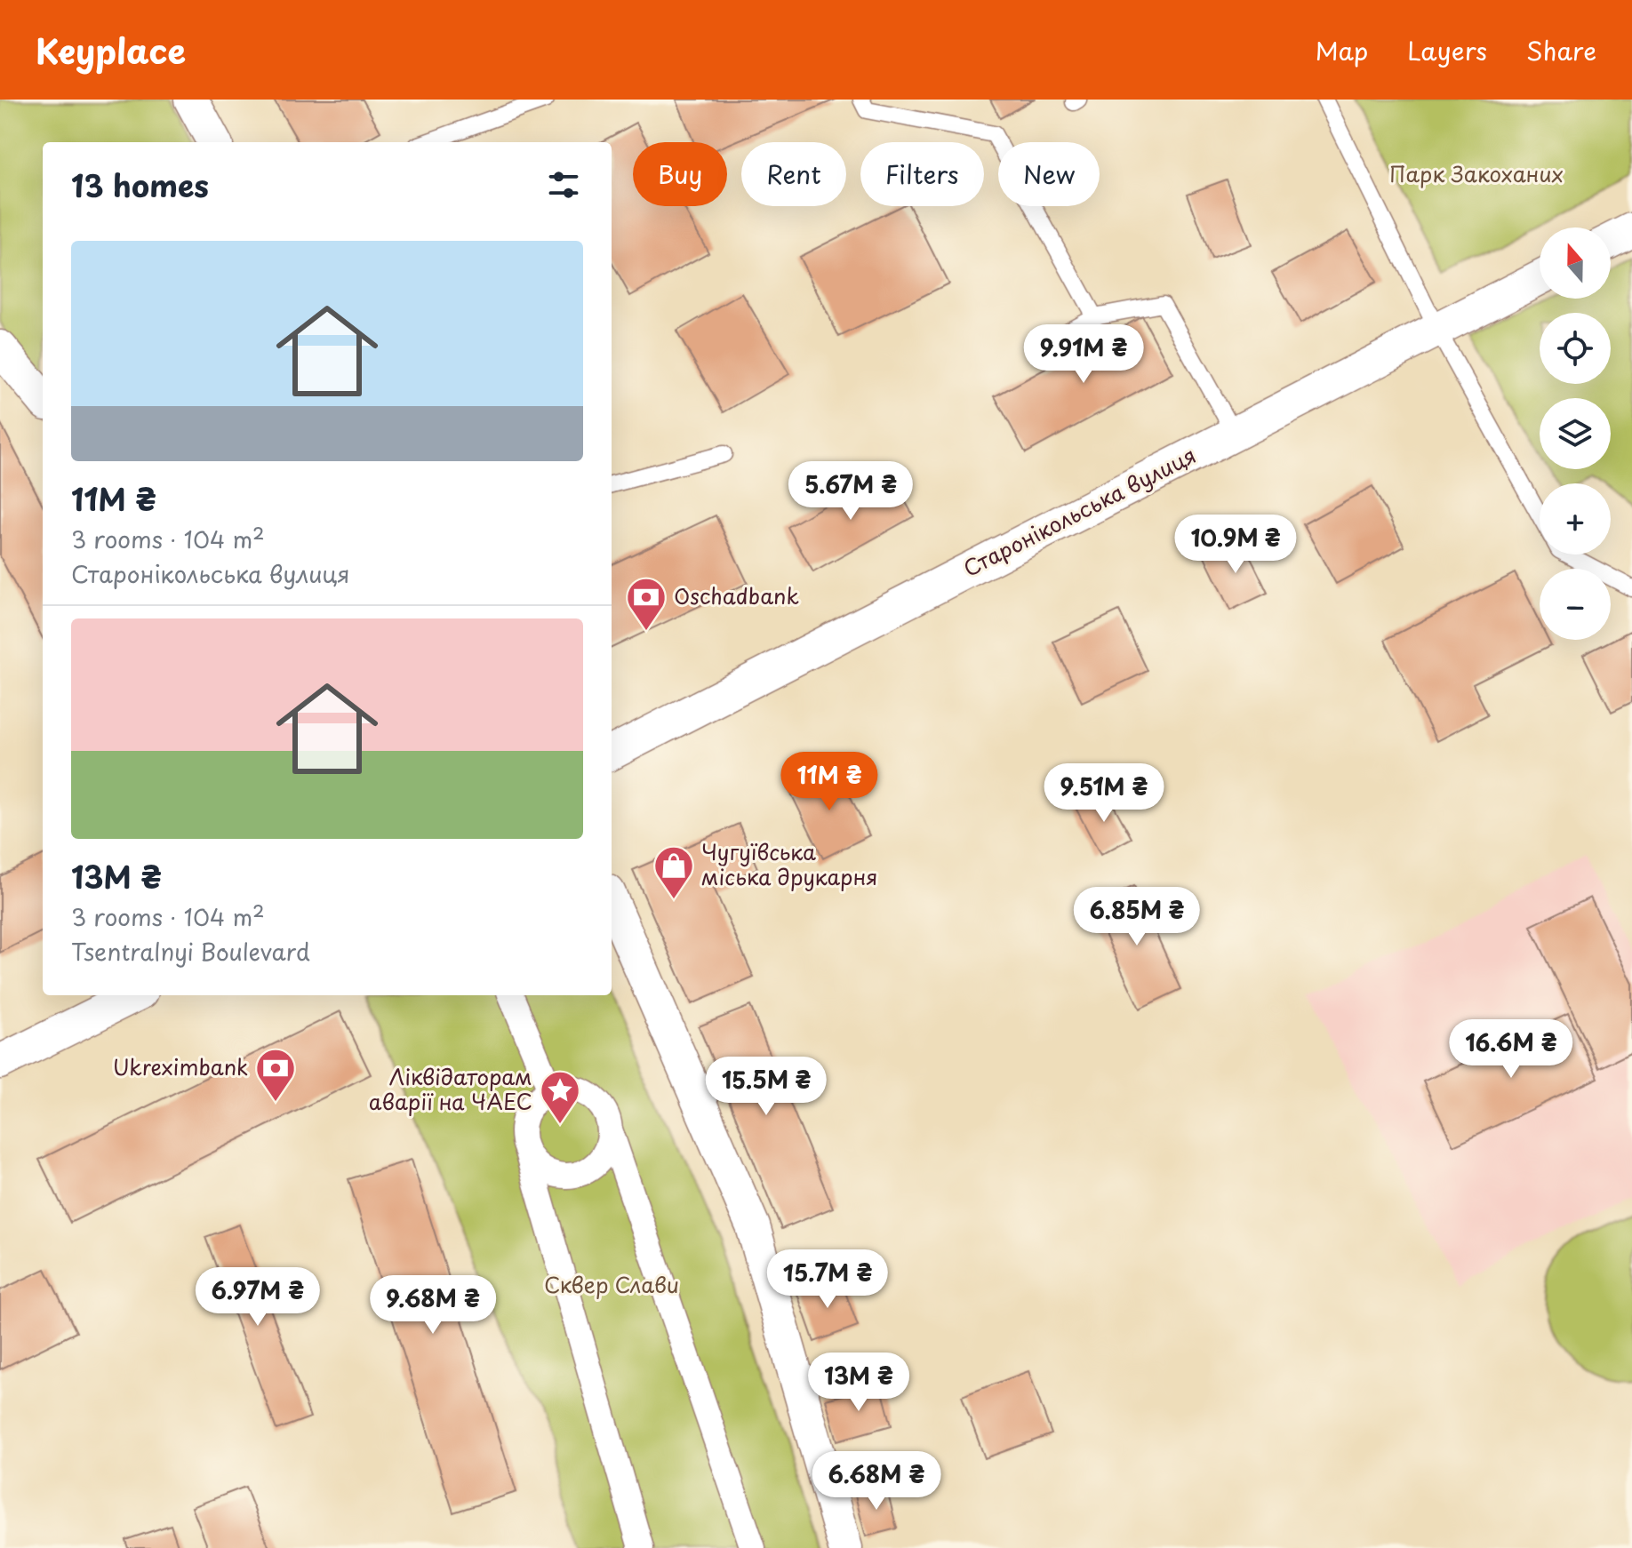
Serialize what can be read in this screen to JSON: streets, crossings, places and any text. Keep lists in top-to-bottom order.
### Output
{
  "streets": {
    "street": ["Старонікольська вулиця"]
  },
  "parks": ["Парк Закоханих", "Сквер Слави"],
  "places": {
    "bank": ["Oschadbank", "Ukreximbank"],
    "shop": ["Чугуївська міська друкарня"],
    "place": ["Ліквідаторам аварії на ЧАЕС"]
  },
  "north": "top",
  "page": {
    "header": "Keyplace",
    "nav": ["Map", "Layers", "Share"],
    "chip": [
      "Buy",
      "Rent",
      "Filters",
      "New"
    ],
    "heading": "13 homes",
    "map_buttons": ["+", "−"],
    "list": [
      {
        "name": "11M ₴",
        "note": "3 rooms · 104 m² · Старонікольська вулиця"
      },
      {
        "name": "13M ₴",
        "note": "3 rooms · 104 m² · Tsentralnyi Boulevard"
      }
    ],
    "price": [
      "9.91M ₴",
      "5.67M ₴",
      "10.9M ₴",
      "11M ₴",
      "9.51M ₴",
      "6.85M ₴",
      "16.6M ₴",
      "15.5M ₴",
      "15.7M ₴",
      "6.97M ₴",
      "9.68M ₴",
      "13M ₴",
      "6.68M ₴"
    ]
  }
}
